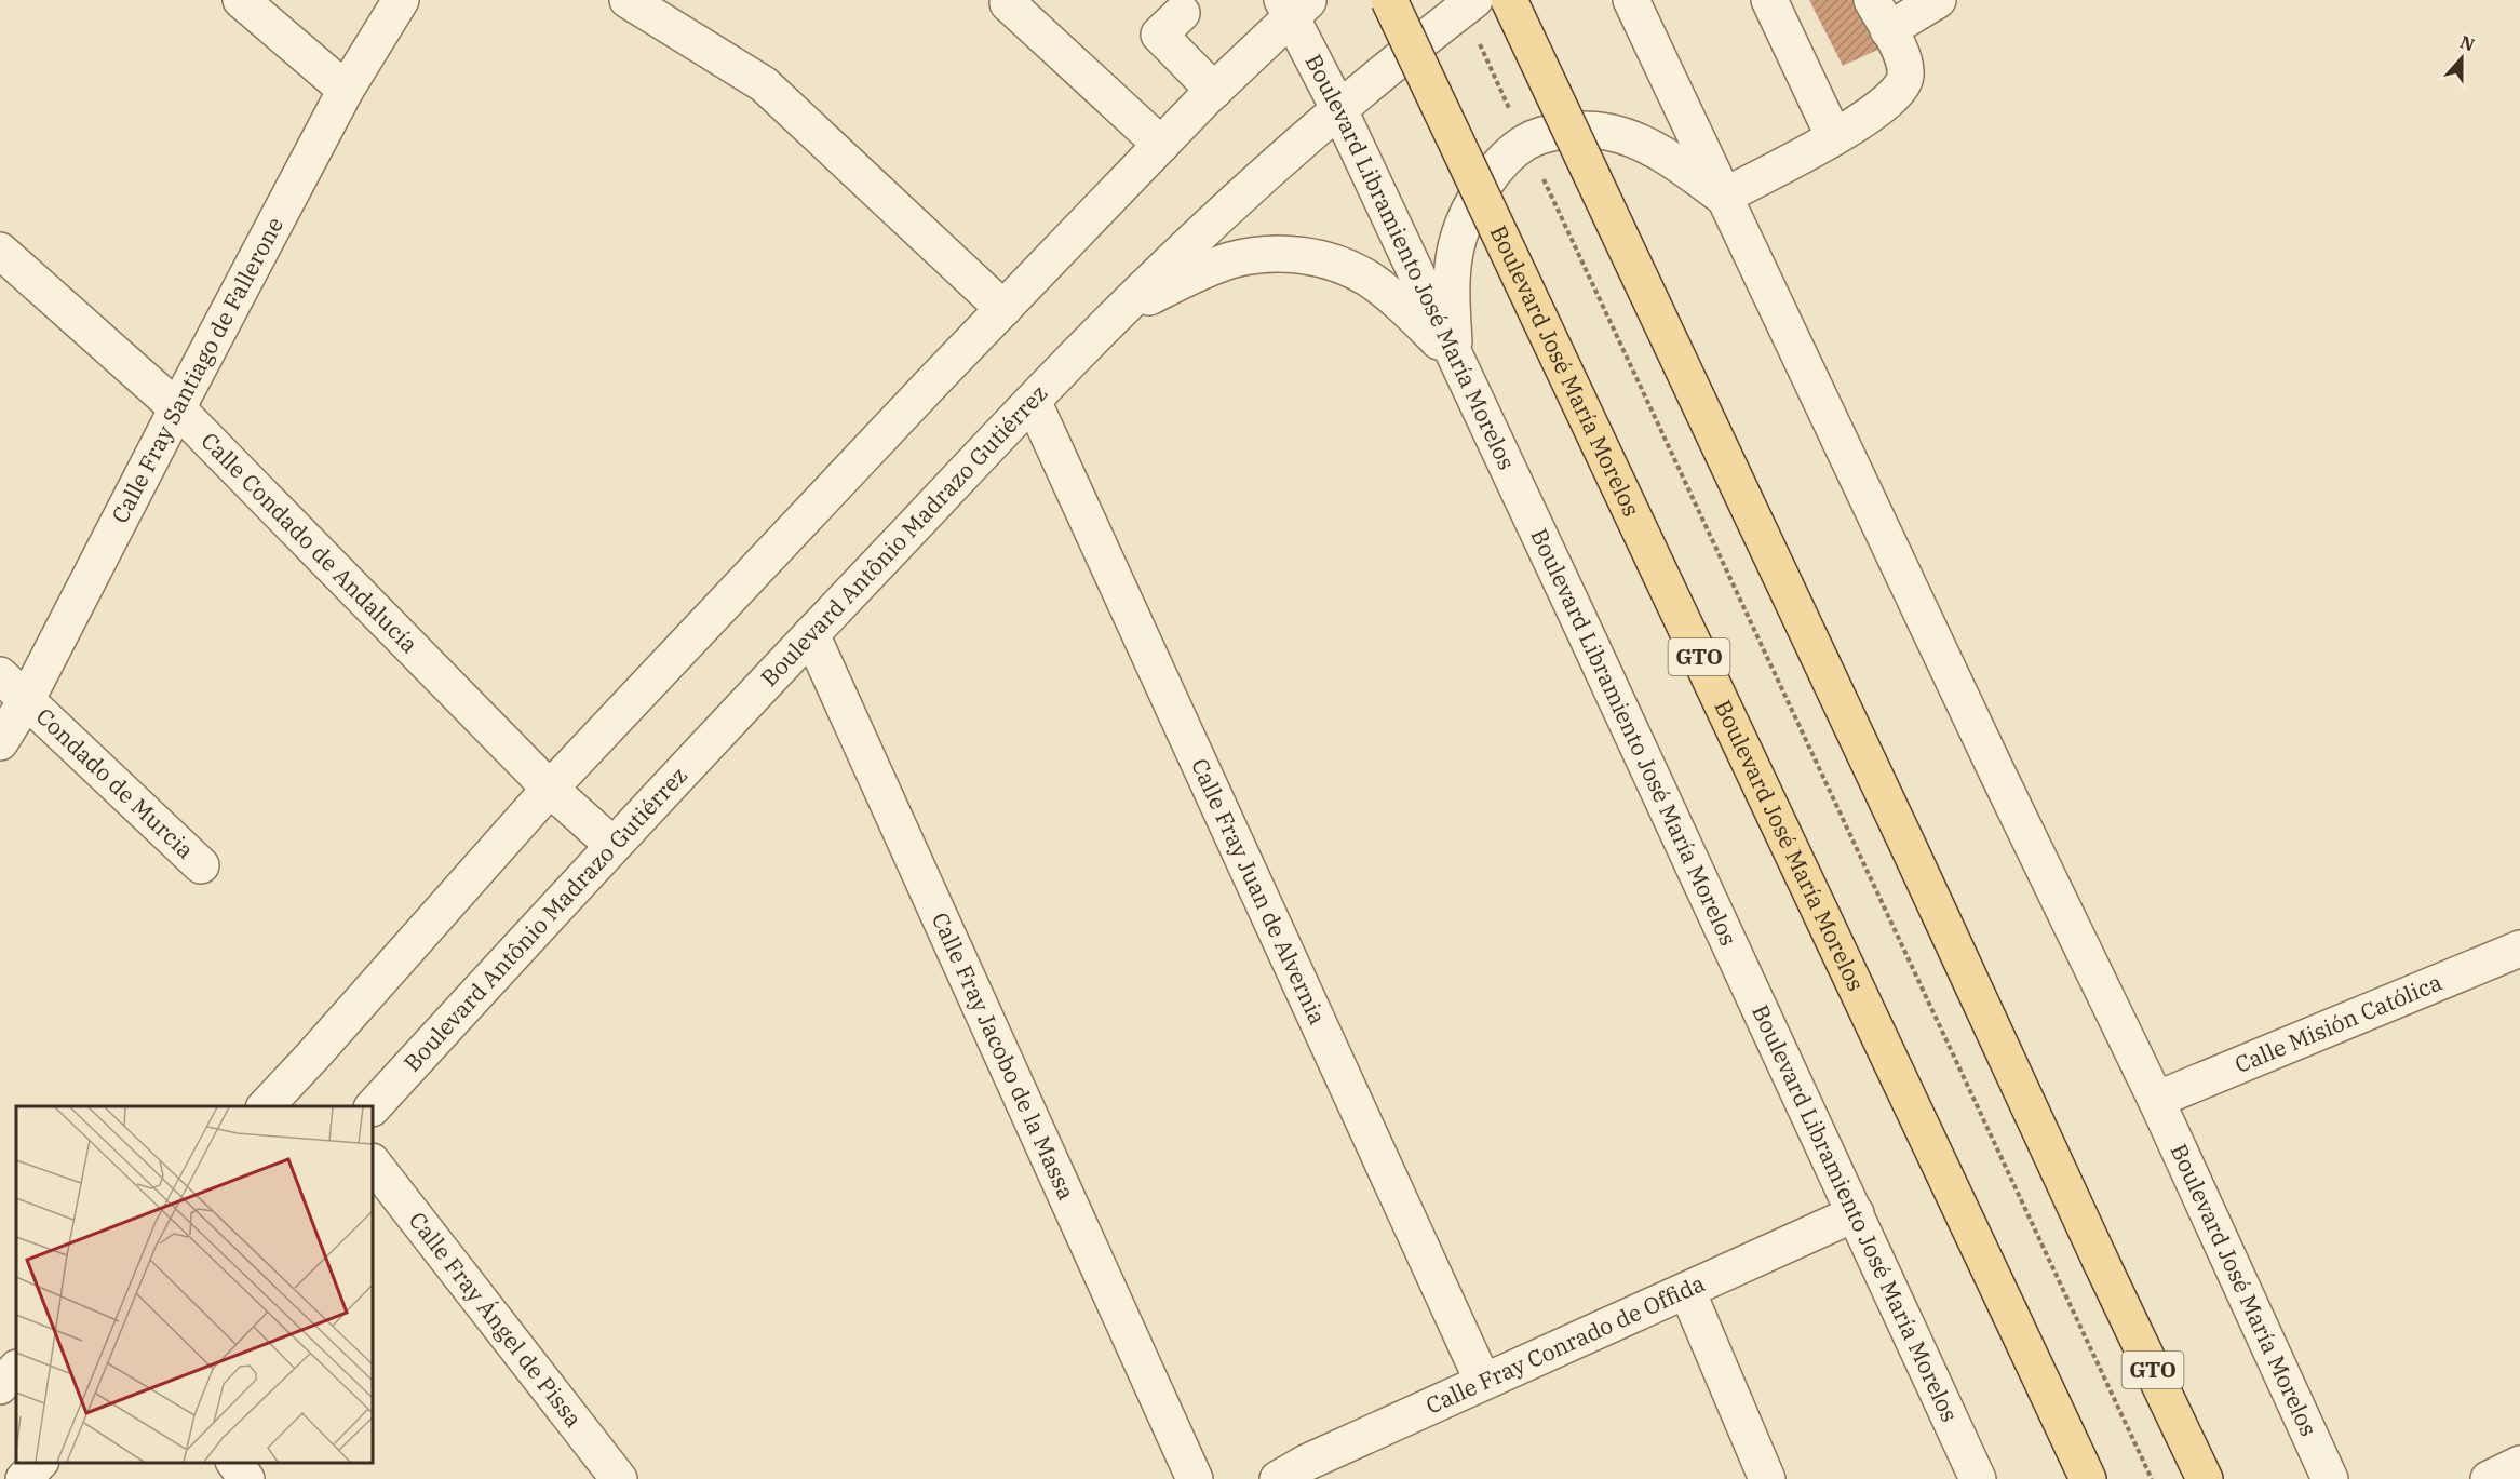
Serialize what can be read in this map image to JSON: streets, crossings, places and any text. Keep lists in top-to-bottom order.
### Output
{
  "streets": {
    "main road": ["Boulevard José María Morelos", "GTO"],
    "street": [
      "Boulevard Libramiento José María Morelos",
      "Calle Fray Santiago de Fallerone",
      "Boulevard Antônio Madrazo Gutiérrez",
      "Calle Condado de Andalucía",
      "Condado de Murcia",
      "Calle Fray Juan de Alvernia",
      "Calle Misión Católica",
      "Calle Fray Jacobo de la Massa",
      "Calle Fray Ángel de Pissa",
      "Calle Fray Conrado de Offida"
    ]
  },
  "crossings": [
    ["Boulevard Libramiento José María Morelos", "Boulevard Antônio Madrazo Gutiérrez"],
    ["Boulevard Libramiento José María Morelos", "Calle Fray Conrado de Offida"],
    ["Calle Fray Santiago de Fallerone", "Calle Condado de Andalucía"],
    ["Calle Fray Santiago de Fallerone", "Condado de Murcia"],
    ["Boulevard José María Morelos", "Calle Misión Católica"],
    ["Boulevard Antônio Madrazo Gutiérrez", "Calle Condado de Andalucía"],
    ["Boulevard Antônio Madrazo Gutiérrez", "Calle Fray Juan de Alvernia"],
    ["Boulevard Antônio Madrazo Gutiérrez", "Calle Fray Jacobo de la Massa"],
    ["Calle Fray Juan de Alvernia", "Calle Fray Conrado de Offida"]
  ],
  "north": "top"
}
